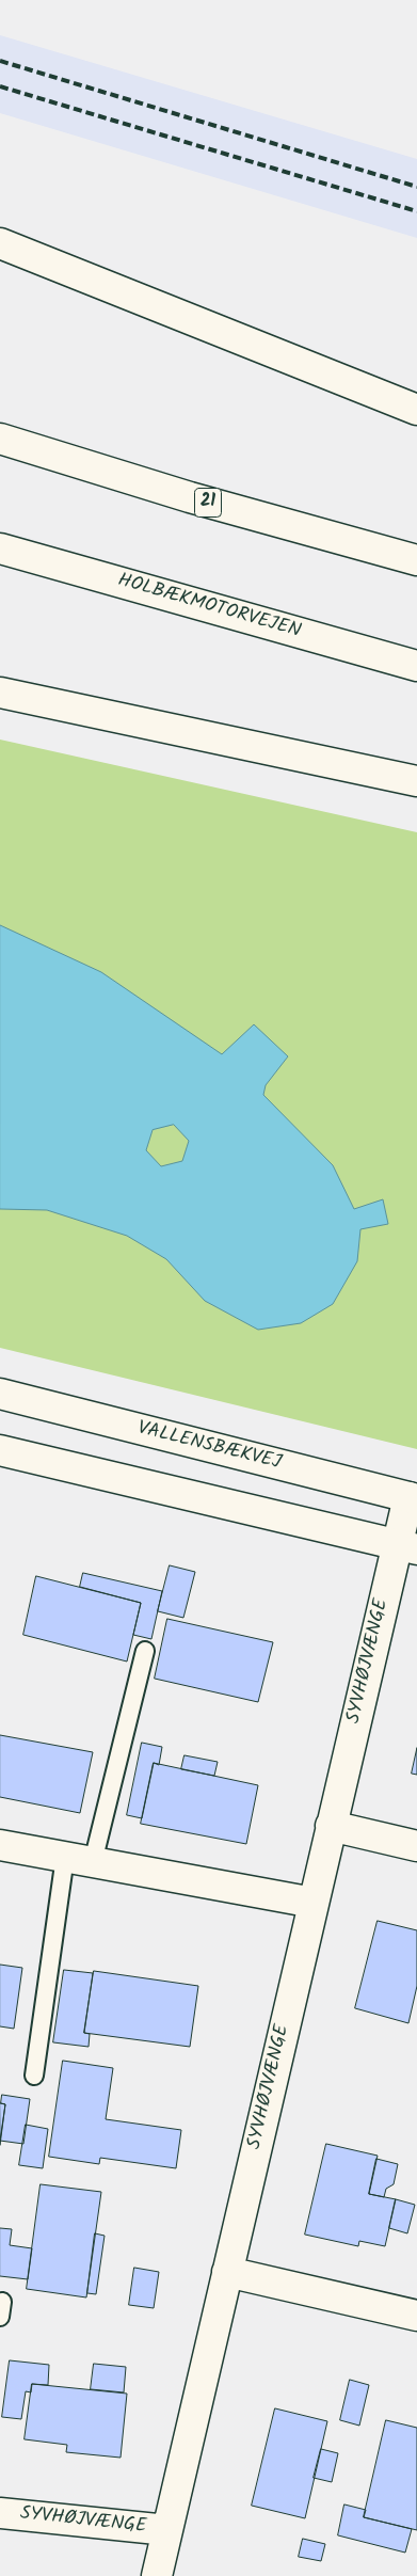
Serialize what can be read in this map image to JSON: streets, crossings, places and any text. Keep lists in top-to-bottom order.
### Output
{
  "streets": {
    "main road": [
      "21",
      "HOLBÆKMOTORVEJEN",
      "VALLENSBÆKVEJ",
      "SYVHØJVÆNGE"
    ]
  },
  "crossings": [
    ["VALLENSBÆKVEJ", "SYVHØJVÆNGE"]
  ]
}
